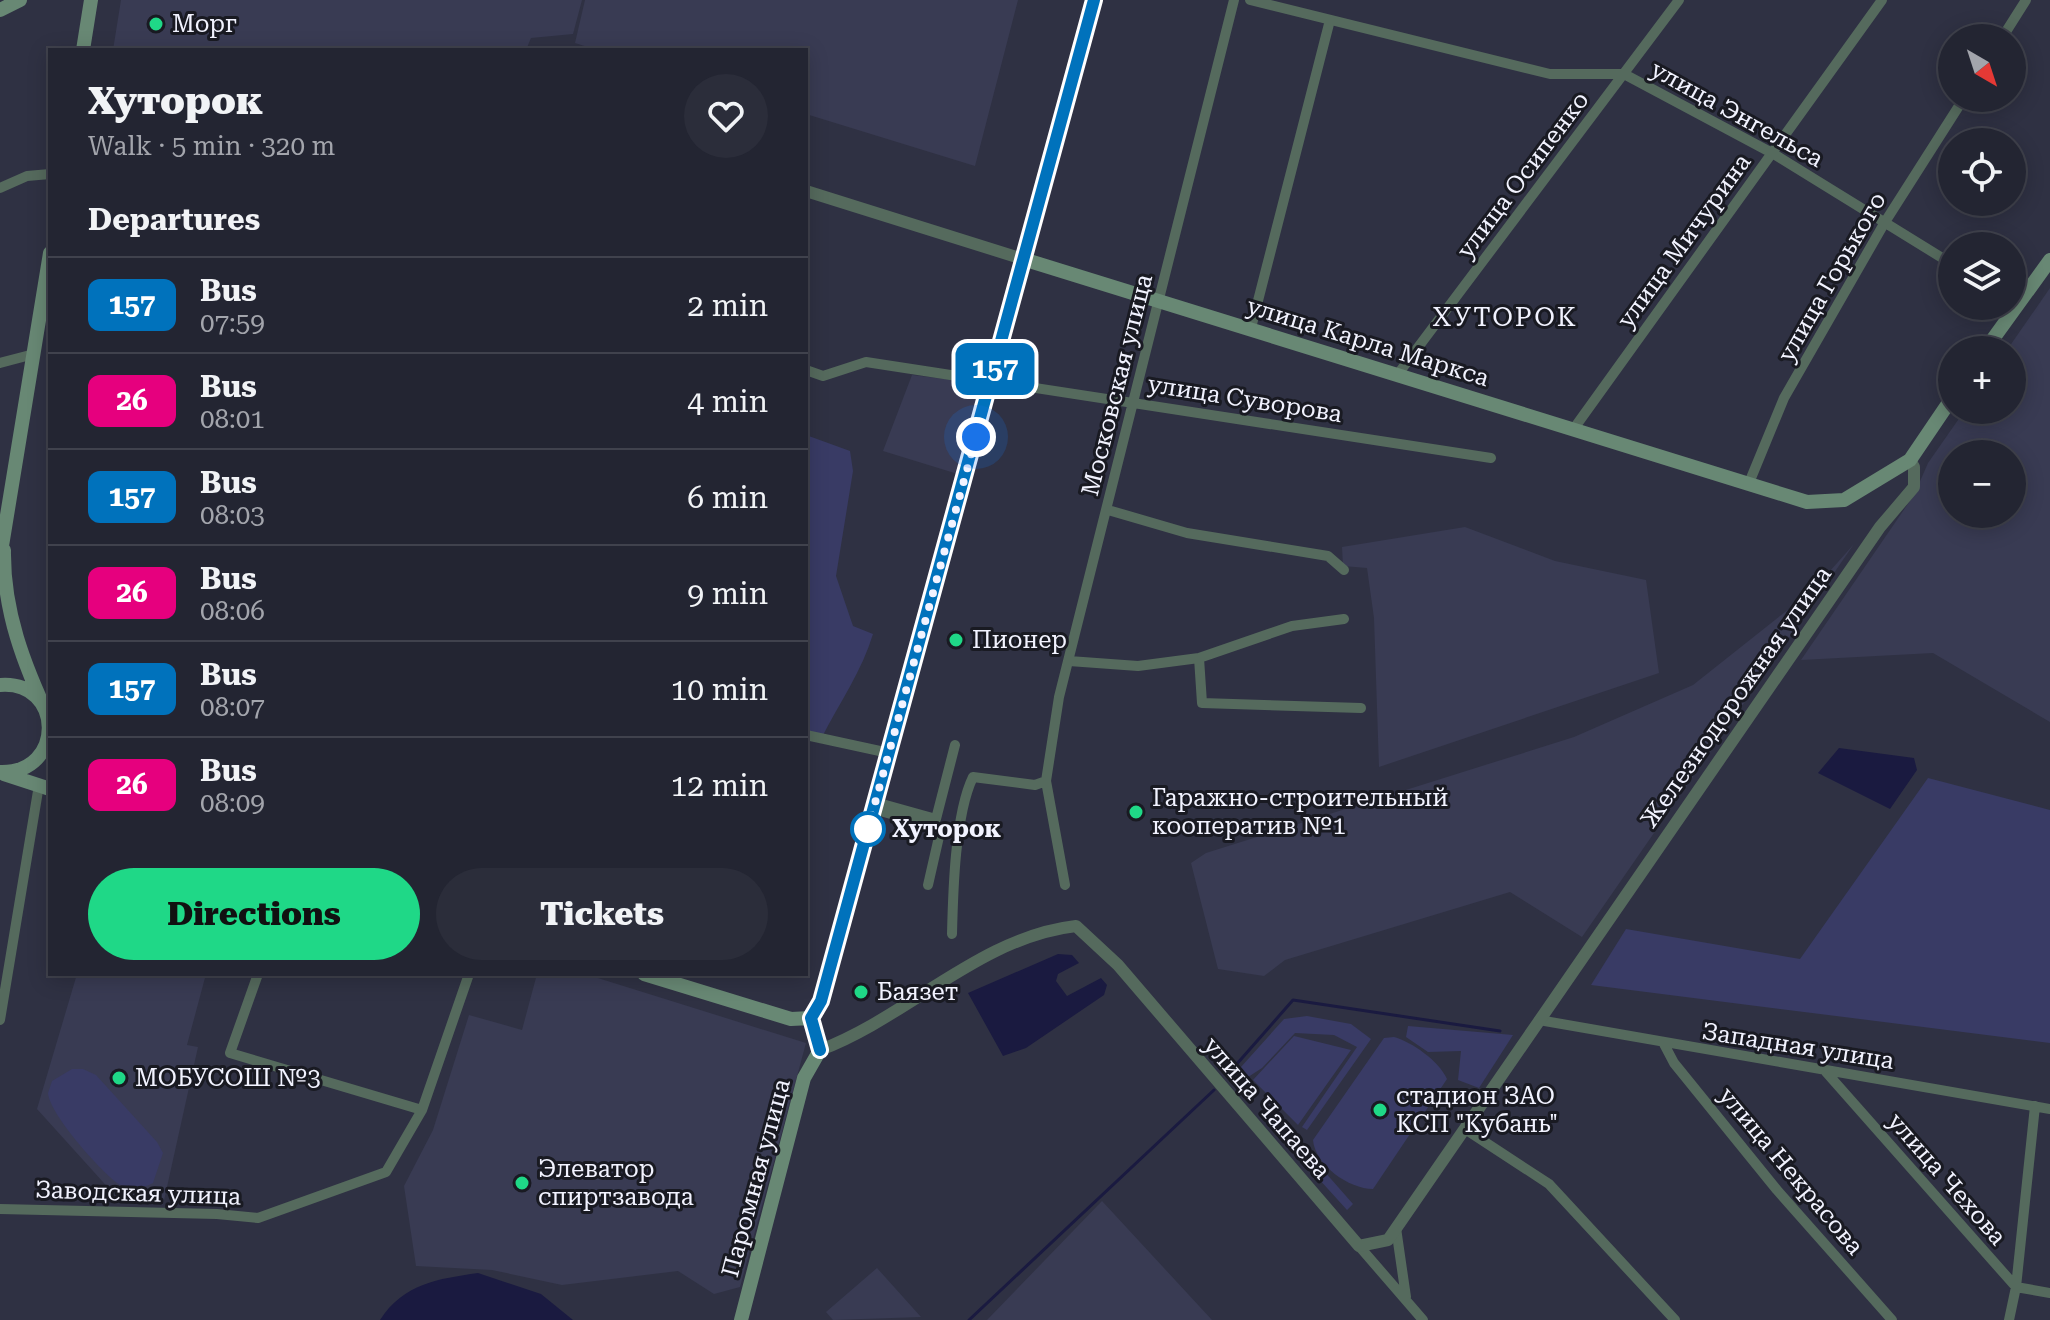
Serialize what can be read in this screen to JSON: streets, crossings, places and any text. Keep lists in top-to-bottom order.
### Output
{
  "streets": {
    "main road": ["улица Карла Маркса", "Железнодорожная улица", "Паромная улица"],
    "street": [
      "улица Энгельса",
      "улица Осипенко",
      "улица Мичурина",
      "улица Горького",
      "Московская улица",
      "улица Суворова",
      "Западная улица",
      "улица Чапаева",
      "улица Некрасова",
      "улица Чехова",
      "Заводская улица"
    ]
  },
  "crossings": [
    ["улица Энгельса", "улица Осипенко"],
    ["улица Энгельса", "улица Мичурина"],
    ["улица Энгельса", "улица Горького"],
    ["улица Осипенко", "улица Карла Маркса"],
    ["улица Мичурина", "улица Карла Маркса"],
    ["улица Горького", "улица Карла Маркса"],
    ["улица Карла Маркса", "Московская улица"],
    ["улица Карла Маркса", "Железнодорожная улица"],
    ["Московская улица", "улица Суворова"],
    ["Железнодорожная улица", "Западная улица"],
    ["Западная улица", "улица Некрасова"],
    ["Западная улица", "улица Чехова"],
    ["улица Чапаева", "Паромная улица"]
  ],
  "districts": ["ХУТОРОК"],
  "places": [
    "Морг",
    "Пионер",
    "Гаражно-строительный кооператив №1",
    "Хуторок",
    "Баязет",
    "МОБУСОШ №3",
    "стадион ЗАО КСП \"Кубань\"",
    "Элеватор спиртзавода"
  ],
  "lines": ["bus line 157"],
  "north": "bottom right",
  "page": {
    "on_map": "157",
    "map_buttons": ["+", "−"],
    "heading": [
      ["Хуторок", "Walk · 5 min · 320 m"],
      "Departures"
    ],
    "list": [
      {
        "mark": "157",
        "name": "Bus",
        "note": "07:59",
        "value": "2 min"
      },
      {
        "mark": "26",
        "name": "Bus",
        "note": "08:01",
        "value": "4 min"
      },
      {
        "mark": "157",
        "name": "Bus",
        "note": "08:03",
        "value": "6 min"
      },
      {
        "mark": "26",
        "name": "Bus",
        "note": "08:06",
        "value": "9 min"
      },
      {
        "mark": "157",
        "name": "Bus",
        "note": "08:07",
        "value": "10 min"
      },
      {
        "mark": "26",
        "name": "Bus",
        "note": "08:09",
        "value": "12 min"
      }
    ],
    "buttons": ["Directions", "Tickets"]
  }
}
